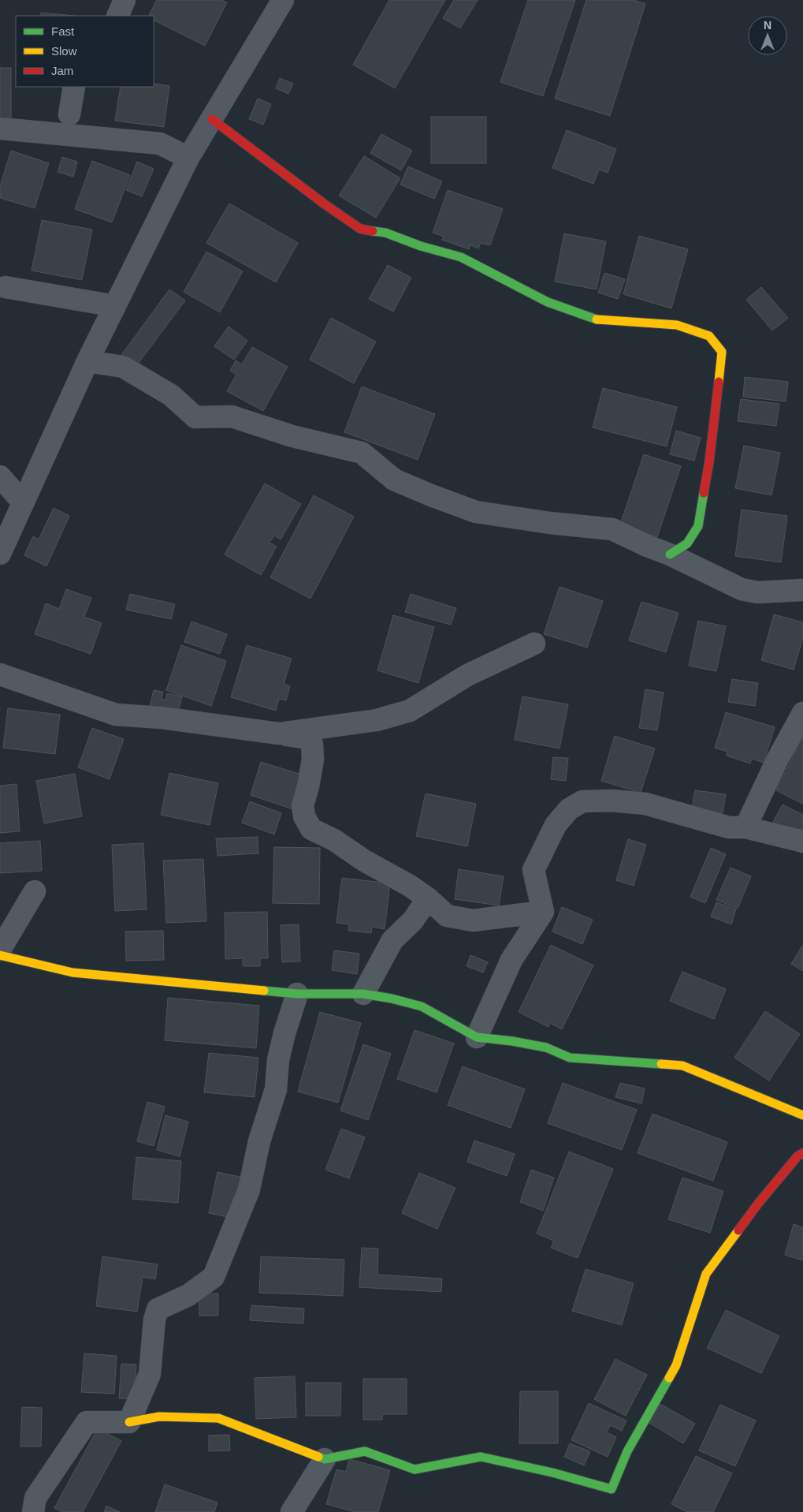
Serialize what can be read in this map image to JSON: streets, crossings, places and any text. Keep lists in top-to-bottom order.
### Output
{
  "legend": ["Fast", "Slow", "Jam"],
  "north": "top"
}
